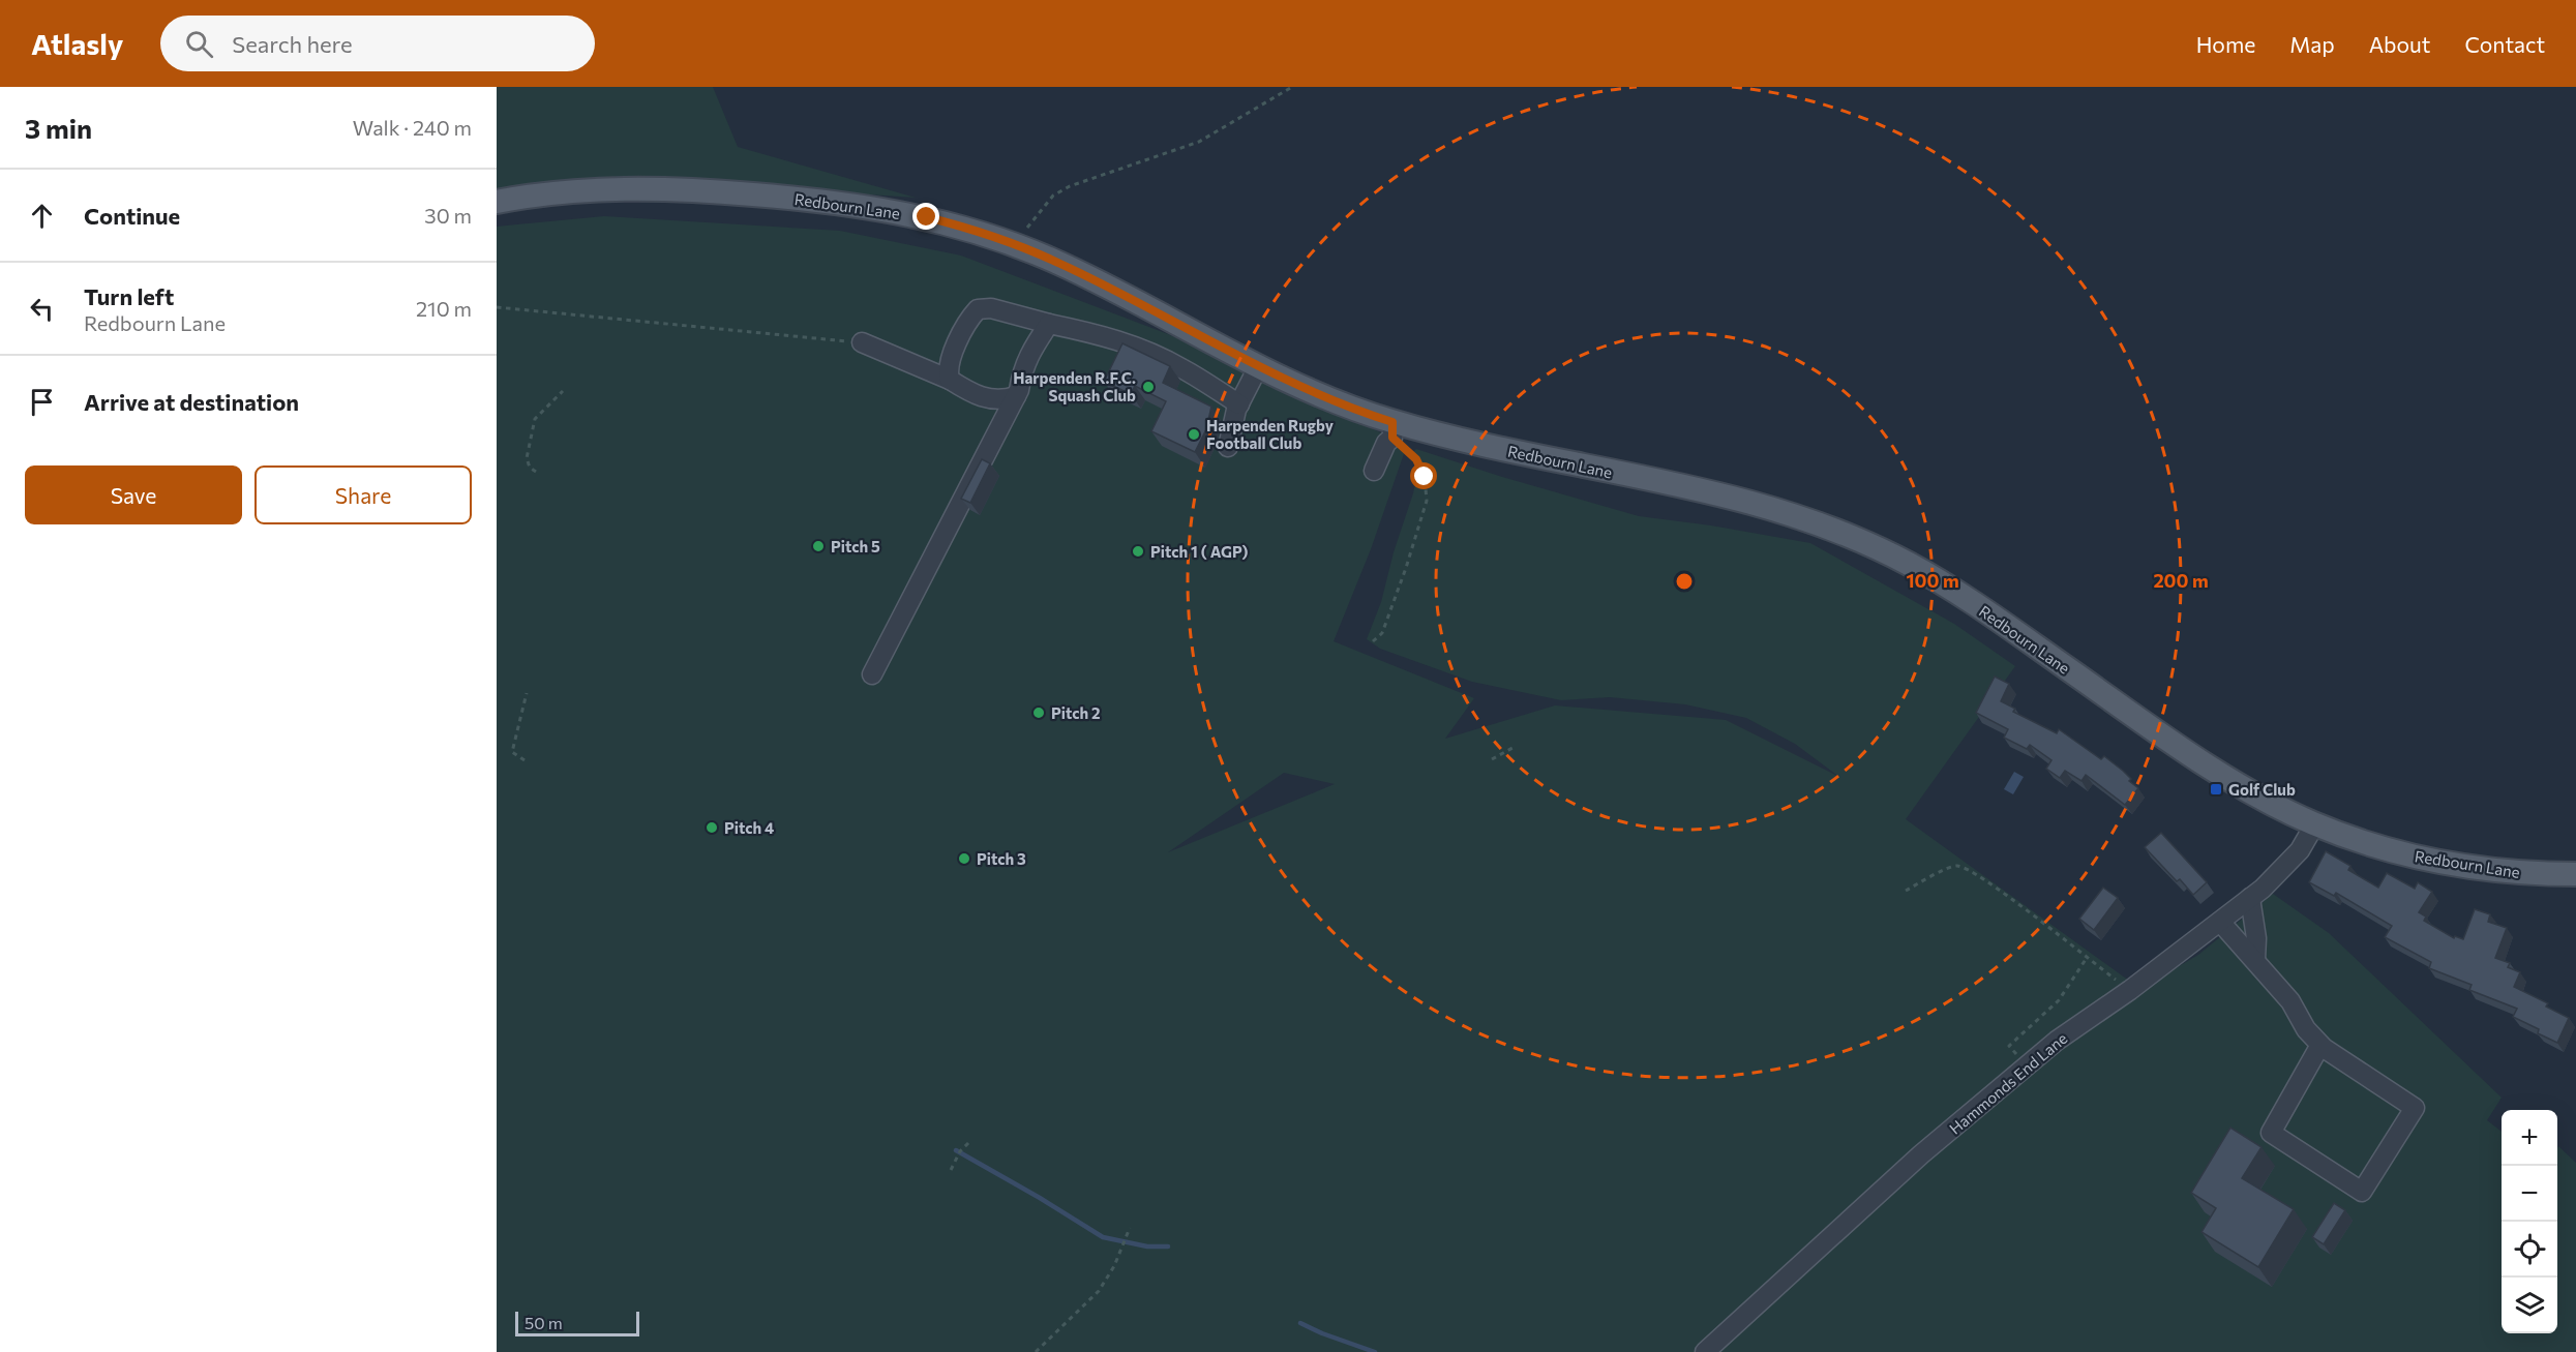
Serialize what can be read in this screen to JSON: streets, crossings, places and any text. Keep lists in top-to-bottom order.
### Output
{
  "streets": {
    "main road": ["Redbourn Lane"],
    "street": ["Hammonds End Lane"]
  },
  "crossings": [
    ["Redbourn Lane", "Hammonds End Lane"]
  ],
  "places": {
    "other": [
      "Harpenden R.F.C. Squash Club",
      "Harpenden Rugby Football Club",
      "Pitch 5",
      "Pitch 1 ( AGP)",
      "Pitch 2",
      "Pitch 4",
      "Pitch 3"
    ],
    "transit": ["Golf Club"]
  },
  "scale_bar": "50 m",
  "page": {
    "header": "Atlasly",
    "search": "Search here",
    "nav": [
      "Home",
      "Map",
      "About",
      "Contact"
    ],
    "heading": ["3 min", "Walk · 240 m"],
    "list": [
      ["Continue", "30 m"],
      ["Turn left", "Redbourn Lane", "210 m"],
      "Arrive at destination"
    ],
    "buttons": ["Save", "Share"],
    "map_buttons": ["+", "−"],
    "scale": "50 m"
  },
  "rings": ["100 m", "200 m"]
}
